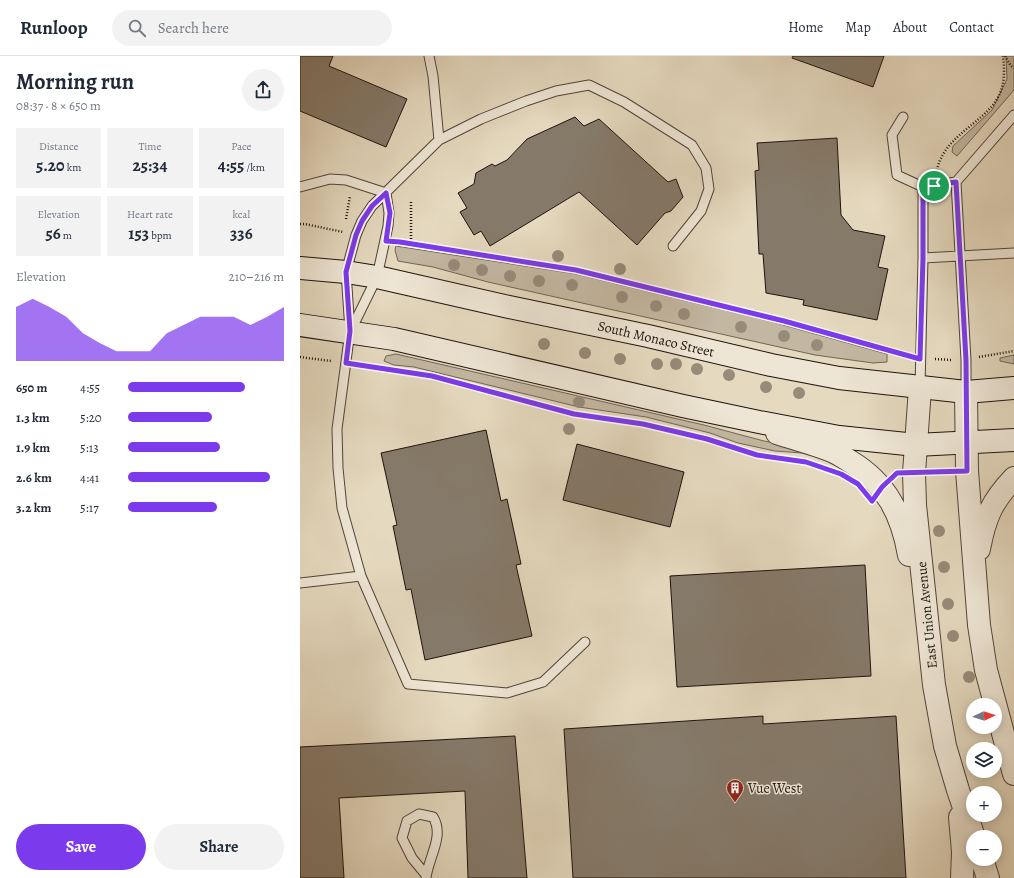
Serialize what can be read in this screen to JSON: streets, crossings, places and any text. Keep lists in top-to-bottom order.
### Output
{
  "streets": {
    "street": ["South Monaco Street", "East Union Avenue"]
  },
  "crossings": [
    ["South Monaco Street", "East Union Avenue"]
  ],
  "places": {
    "building": ["Vue West"]
  },
  "north": "right",
  "page": {
    "header": "Runloop",
    "search": "Search here",
    "nav": [
      "Home",
      "Map",
      "About",
      "Contact"
    ],
    "heading": ["Morning run", "08:37 · 8 × 650 m"],
    "stats": [
      ["Distance", "5.20 km"],
      ["Time", "25:34"],
      ["Pace", "4:55 /km"],
      ["Elevation", "56 m"],
      ["Heart rate", "153 bpm"],
      ["kcal", "336"]
    ],
    "chart": ["Elevation", "210–216 m"],
    "list": [
      {
        "name": "650 m",
        "note": "4:55"
      },
      {
        "name": "1.3 km",
        "note": "5:20"
      },
      {
        "name": "1.9 km",
        "note": "5:13"
      },
      {
        "name": "2.6 km",
        "note": "4:41"
      },
      {
        "name": "3.2 km",
        "note": "5:17"
      }
    ],
    "map_buttons": ["+", "−"],
    "buttons": ["Save", "Share"]
  }
}
